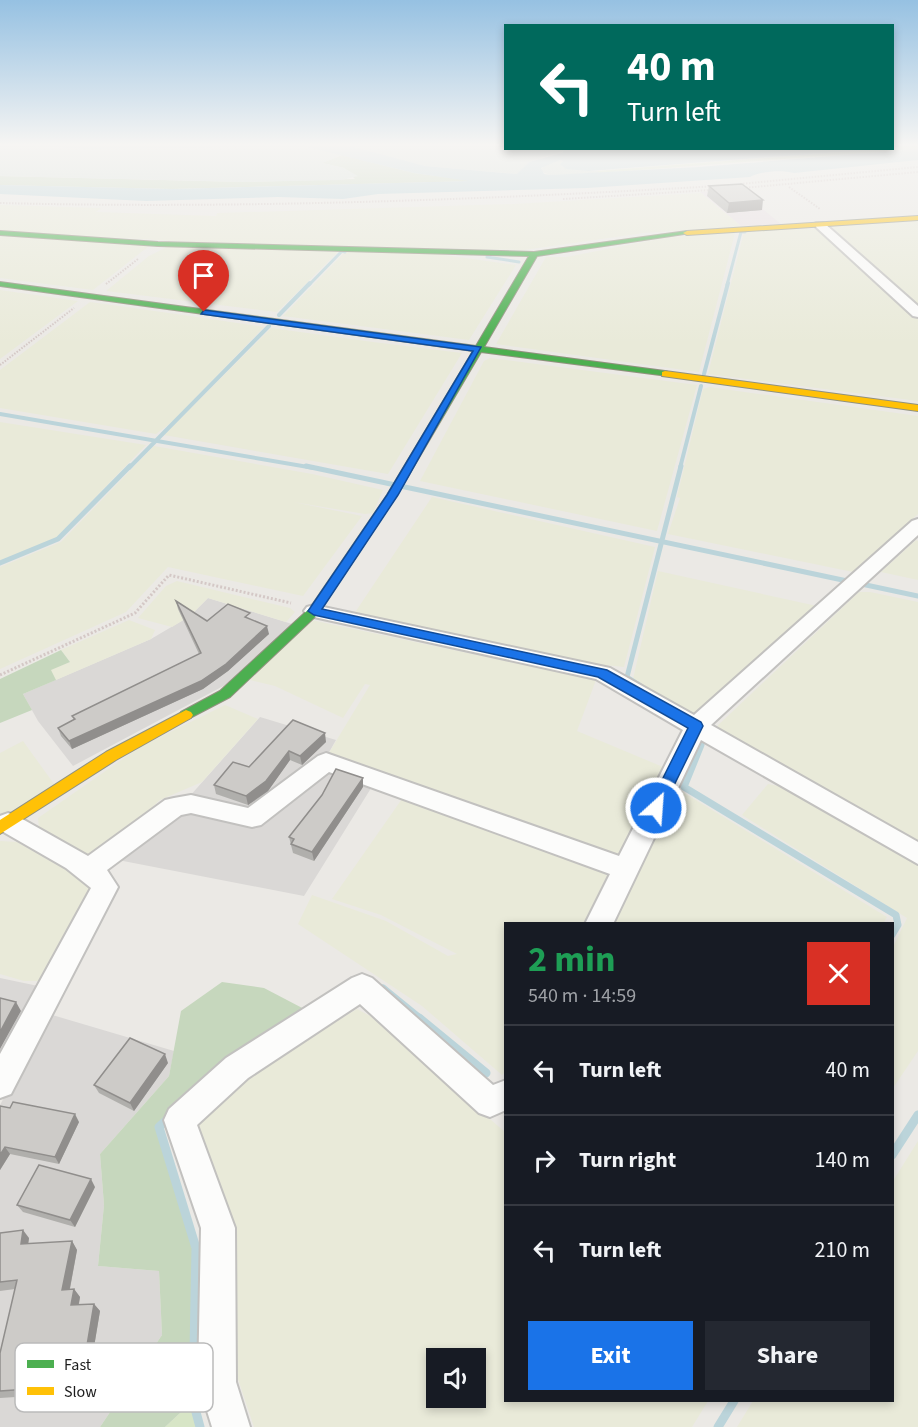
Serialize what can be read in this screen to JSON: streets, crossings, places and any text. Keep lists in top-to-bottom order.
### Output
{
  "legend": ["Fast", "Slow"],
  "page": {
    "turn": ["40 m", "Turn left"],
    "heading": ["2 min", "540 m · 14:59"],
    "list": [
      {
        "name": "Turn left",
        "value": "40 m"
      },
      {
        "name": "Turn right",
        "value": "140 m"
      },
      {
        "name": "Turn left",
        "value": "210 m"
      }
    ],
    "buttons": ["Exit", "Share"]
  }
}
